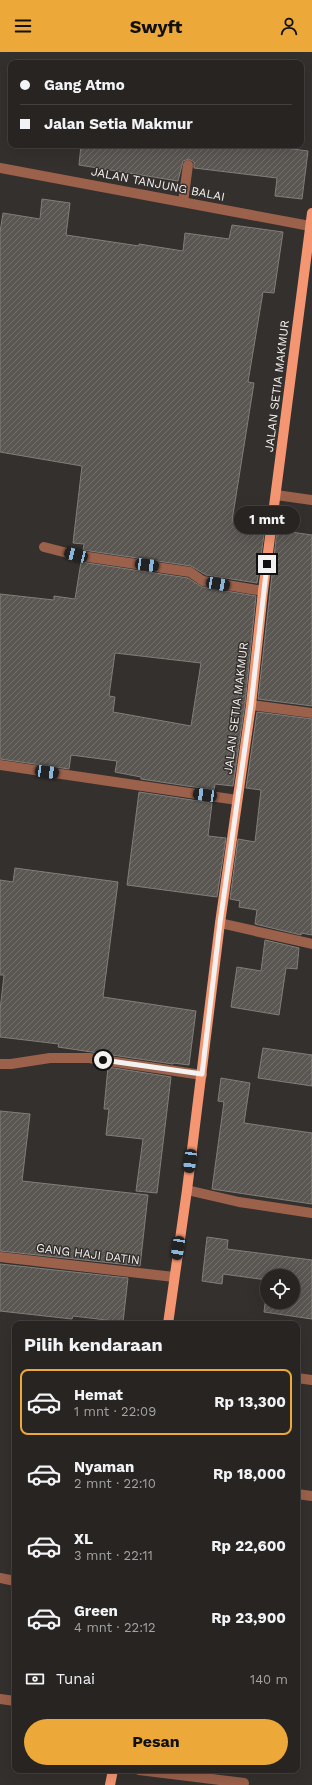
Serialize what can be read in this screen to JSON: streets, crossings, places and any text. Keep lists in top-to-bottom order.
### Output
{
  "streets": {
    "main road": ["JALAN SETIA MAKMUR"],
    "street": ["JALAN TANJUNG BALAI", "GANG HAJI DATIN"]
  },
  "crossings": [
    ["JALAN TANJUNG BALAI", "JALAN SETIA MAKMUR"],
    ["JALAN SETIA MAKMUR", "GANG HAJI DATIN"]
  ],
  "page": {
    "header": "Swyft",
    "banner": ["Gang Atmo", "Jalan Setia Makmur"],
    "bubble": "1 mnt",
    "heading": "Pilih kendaraan",
    "list": [
      {
        "name": "Hemat",
        "note": "1 mnt · 22:09",
        "value": "Rp 13,300"
      },
      {
        "name": "Nyaman",
        "note": "2 mnt · 22:10",
        "value": "Rp 18,000"
      },
      {
        "name": "XL",
        "note": "3 mnt · 22:11",
        "value": "Rp 22,600"
      },
      {
        "name": "Green",
        "note": "4 mnt · 22:12",
        "value": "Rp 23,900"
      }
    ],
    "pay": ["Tunai", "140 m"],
    "buttons": "Pesan"
  }
}
